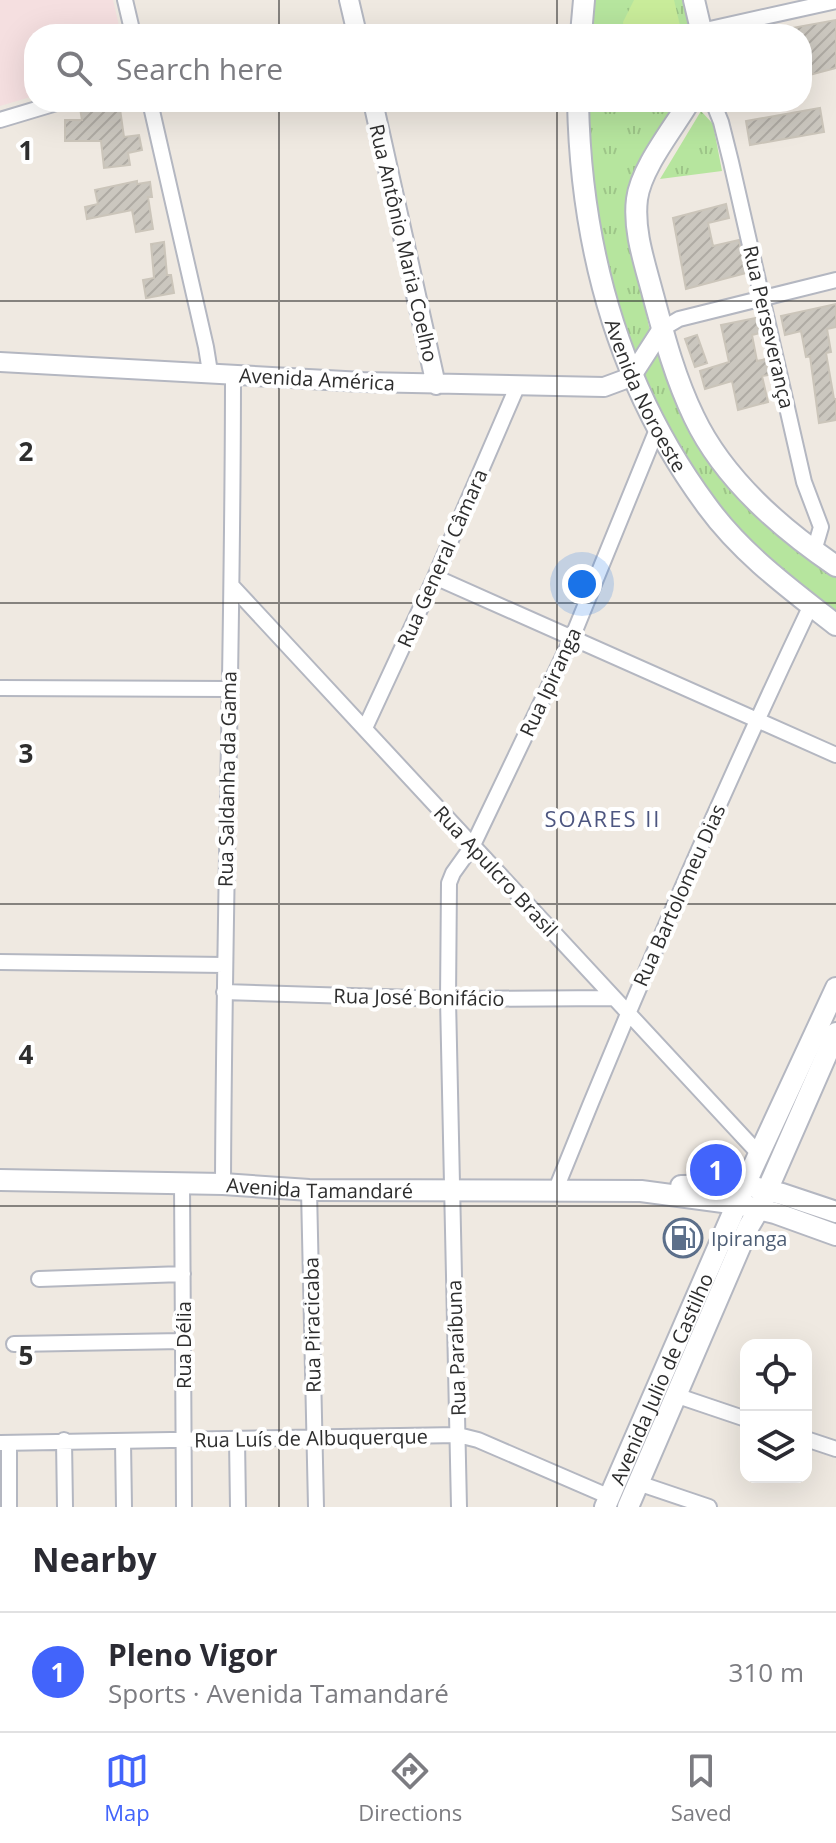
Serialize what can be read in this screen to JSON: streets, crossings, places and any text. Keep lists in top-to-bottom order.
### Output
{
  "streets": {
    "main road": ["Avenida Noroeste", "Avenida Tamandaré", "Avenida Julio de Castilho"],
    "street": [
      "Rua Antônio Maria Coelho",
      "Rua Perseverança",
      "Avenida América",
      "Rua General Câmara",
      "Rua Ipiranga",
      "Rua Saldanha da Gama",
      "Rua Apulcro Brasil",
      "Rua Bartolomeu Dias",
      "Rua José Bonifácio",
      "Rua Piracicaba",
      "Rua Délia",
      "Rua Paraíbuna",
      "Rua Luís de Albuquerque"
    ]
  },
  "crossings": [
    ["Rua Antônio Maria Coelho", "Avenida América"],
    ["Rua Perseverança", "Avenida Noroeste"],
    ["Avenida América", "Avenida Noroeste"],
    ["Avenida América", "Rua General Câmara"],
    ["Avenida América", "Rua Saldanha da Gama"],
    ["Avenida Noroeste", "Rua Ipiranga"],
    ["Avenida Noroeste", "Rua Bartolomeu Dias"],
    ["Rua General Câmara", "Rua Apulcro Brasil"],
    ["Rua Ipiranga", "Rua Apulcro Brasil"],
    ["Rua Ipiranga", "Rua José Bonifácio"],
    ["Rua Ipiranga", "Rua Paraíbuna"],
    ["Rua Saldanha da Gama", "Rua Apulcro Brasil"],
    ["Rua Saldanha da Gama", "Rua José Bonifácio"],
    ["Rua Saldanha da Gama", "Avenida Tamandaré"],
    ["Rua Apulcro Brasil", "Rua Bartolomeu Dias"],
    ["Rua Apulcro Brasil", "Rua José Bonifácio"],
    ["Rua Apulcro Brasil", "Avenida Julio de Castilho"],
    ["Rua Bartolomeu Dias", "Avenida Tamandaré"],
    ["Rua José Bonifácio", "Rua Paraíbuna"],
    ["Avenida Tamandaré", "Rua Piracicaba"],
    ["Avenida Tamandaré", "Rua Délia"],
    ["Avenida Tamandaré", "Rua Paraíbuna"],
    ["Avenida Tamandaré", "Avenida Julio de Castilho"],
    ["Rua Piracicaba", "Rua Luís de Albuquerque"],
    ["Rua Délia", "Rua Luís de Albuquerque"],
    ["Rua Paraíbuna", "Rua Luís de Albuquerque"],
    ["Avenida Julio de Castilho", "Rua Luís de Albuquerque"]
  ],
  "districts": ["SOARES II"],
  "places": {
    "fuel station": ["Ipiranga"]
  },
  "page": {
    "search": "Search here",
    "pins": "1",
    "heading": "Nearby",
    "list": [
      {
        "mark": "1",
        "name": "Pleno Vigor",
        "note": "Sports · Avenida Tamandaré",
        "value": "310 m"
      }
    ],
    "nav": ["Map", "Directions", "Saved"]
  },
  "grid": {
    "rows": [
      "1",
      "2",
      "3",
      "4",
      "5"
    ]
  }
}
